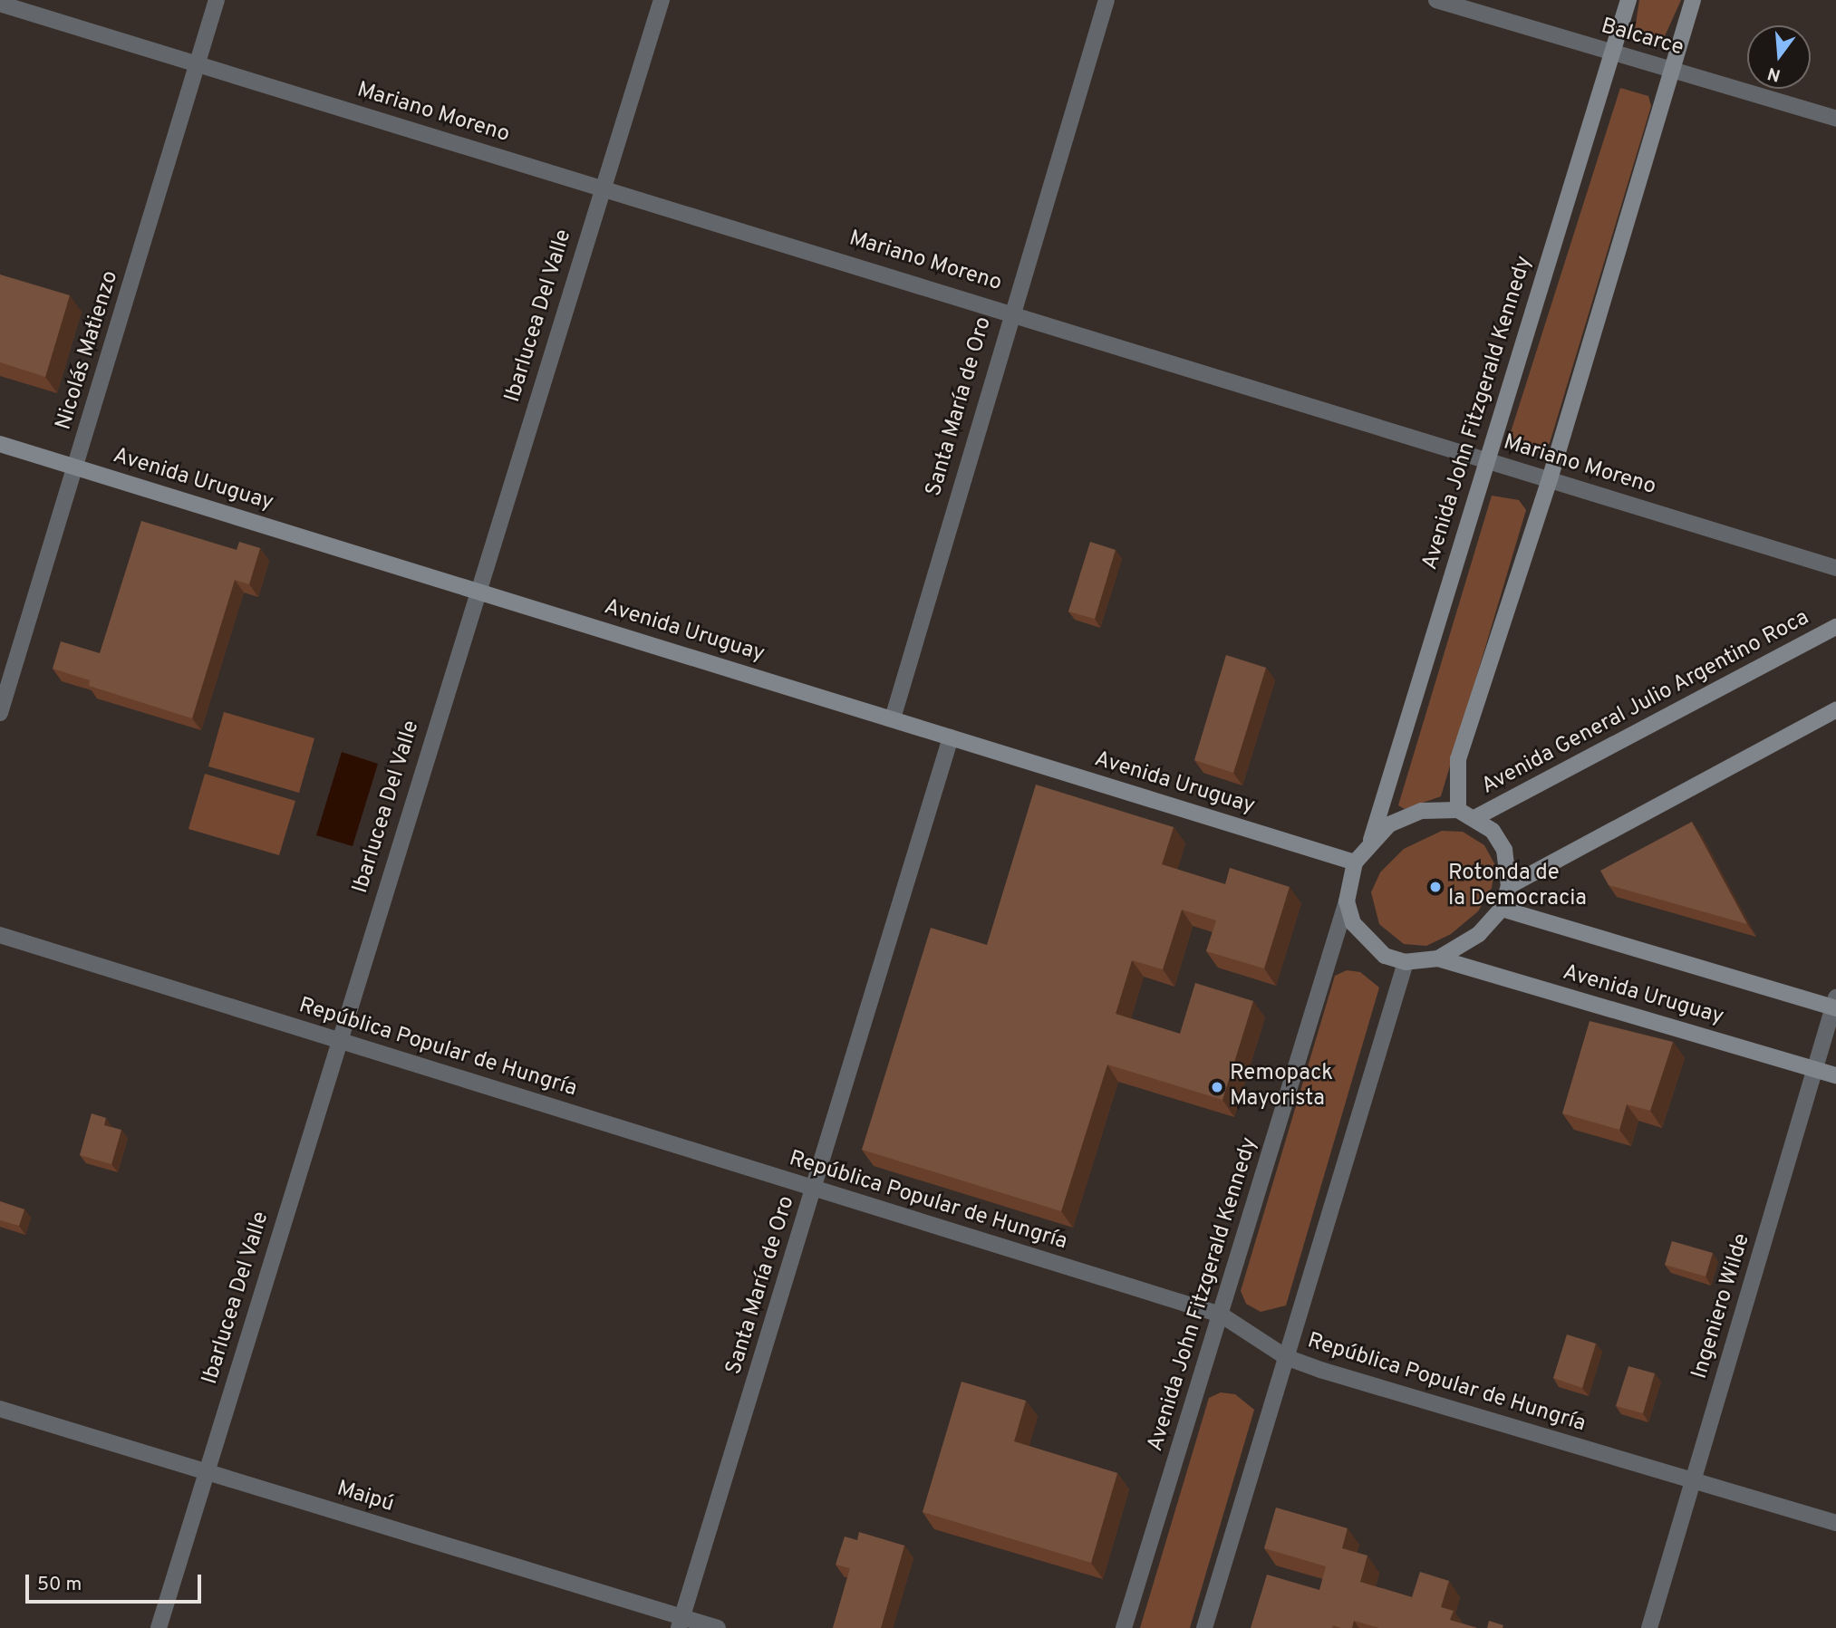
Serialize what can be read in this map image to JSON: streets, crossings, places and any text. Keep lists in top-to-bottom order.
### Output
{
  "streets": {
    "street": [
      "Balcarce",
      "Mariano Moreno",
      "Ibarlucea Del Valle",
      "Nicolás Matienzo",
      "Santa María de Oro",
      "Avenida John Fitzgerald Kennedy",
      "Avenida Uruguay",
      "Avenida General Julio Argentino Roca",
      "República Popular de Hungría",
      "Ingeniero Wilde",
      "Maipú"
    ]
  },
  "crossings": [
    ["Balcarce", "Avenida John Fitzgerald Kennedy"],
    ["Mariano Moreno", "Ibarlucea Del Valle"],
    ["Mariano Moreno", "Nicolás Matienzo"],
    ["Mariano Moreno", "Santa María de Oro"],
    ["Mariano Moreno", "Avenida John Fitzgerald Kennedy"],
    ["Ibarlucea Del Valle", "Avenida Uruguay"],
    ["Ibarlucea Del Valle", "República Popular de Hungría"],
    ["Ibarlucea Del Valle", "Maipú"],
    ["Nicolás Matienzo", "Avenida Uruguay"],
    ["Santa María de Oro", "Avenida Uruguay"],
    ["Santa María de Oro", "República Popular de Hungría"],
    ["Santa María de Oro", "Maipú"],
    ["Avenida John Fitzgerald Kennedy", "Avenida Uruguay"],
    ["Avenida John Fitzgerald Kennedy", "Avenida General Julio Argentino Roca"],
    ["Avenida John Fitzgerald Kennedy", "República Popular de Hungría"],
    ["Avenida Uruguay", "Avenida General Julio Argentino Roca"],
    ["Avenida Uruguay", "Ingeniero Wilde"],
    ["República Popular de Hungría", "Ingeniero Wilde"]
  ],
  "places": ["Rotonda de la Democracia", "Remopack Mayorista"],
  "scale_bar": "50 m",
  "north": "bottom"
}
